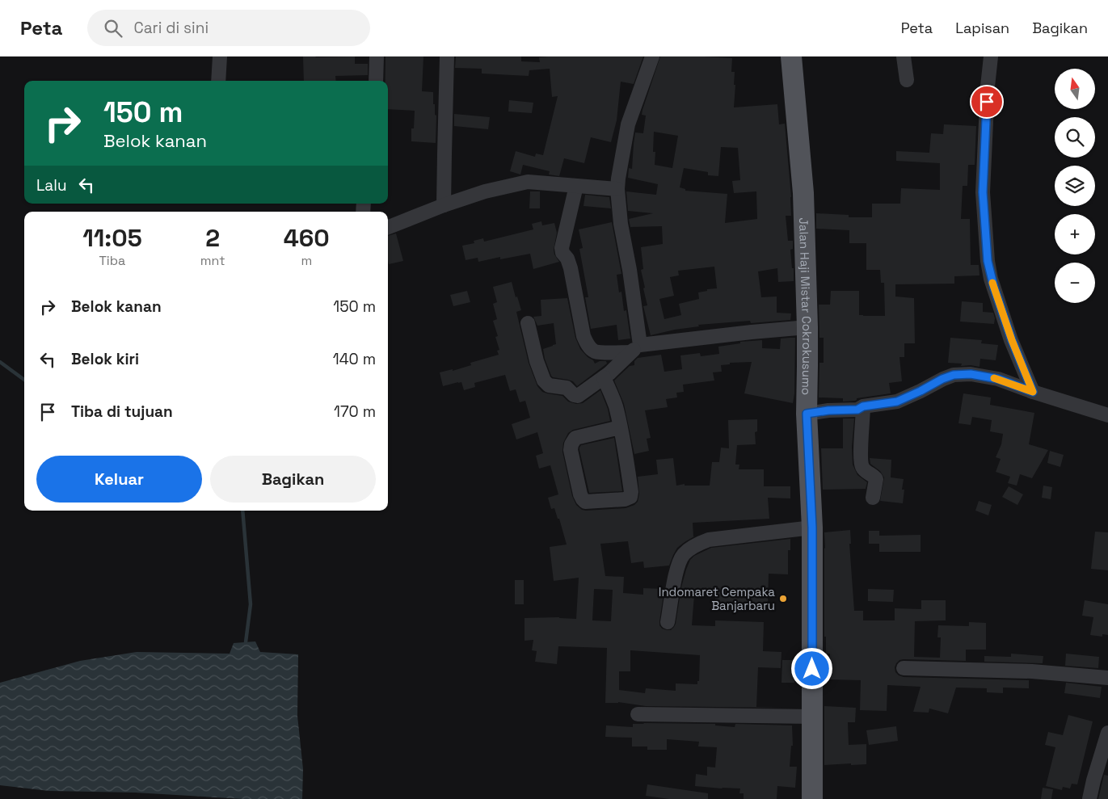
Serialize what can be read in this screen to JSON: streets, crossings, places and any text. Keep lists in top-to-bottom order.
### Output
{
  "streets": {
    "main road": ["Jalan Haji Mistar Cokrokusumo"]
  },
  "places": ["Indomaret Cempaka Banjarbaru"],
  "north": "top",
  "page": {
    "header": "Peta",
    "search": "Cari di sini",
    "nav": ["Peta", "Lapisan", "Bagikan"],
    "map_buttons": ["+", "−"],
    "turn": ["150 m", "Belok kanan"],
    "then": "Lalu",
    "eta": [
      "11:05",
      "Tiba",
      "2",
      "mnt",
      "460",
      "m"
    ],
    "list": [
      {
        "name": "Belok kanan",
        "value": "150 m"
      },
      {
        "name": "Belok kiri",
        "value": "140 m"
      },
      {
        "name": "Tiba di tujuan",
        "value": "170 m"
      }
    ],
    "buttons": ["Keluar", "Bagikan"]
  }
}
